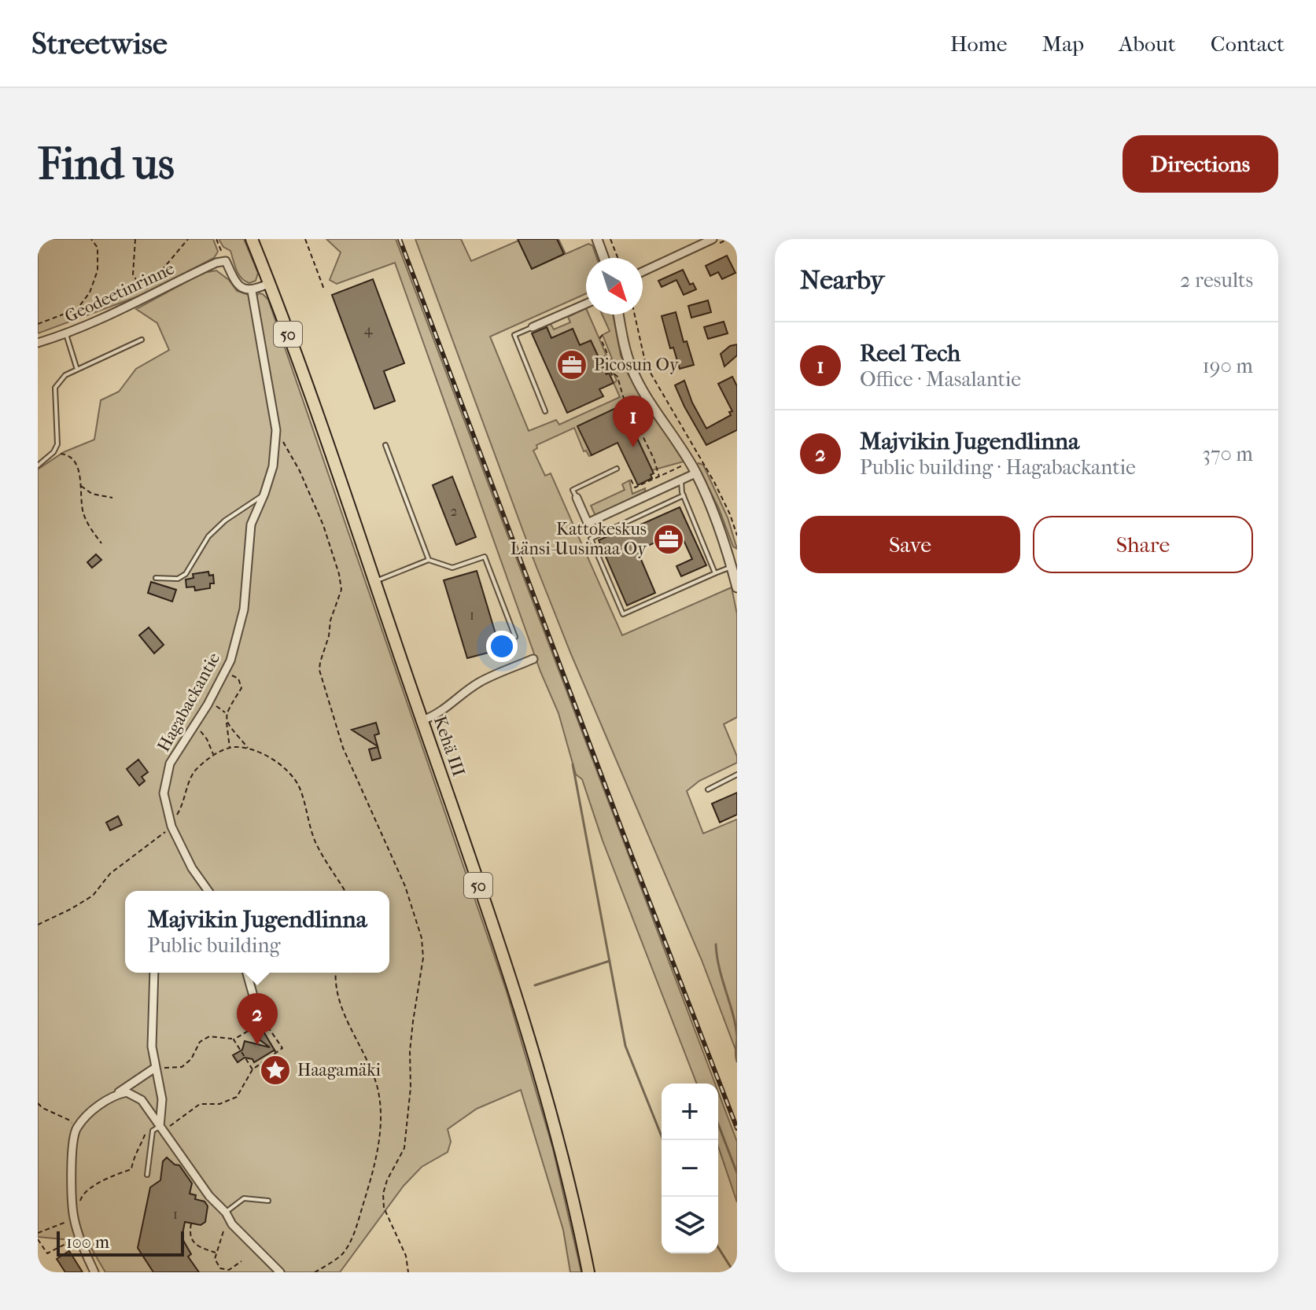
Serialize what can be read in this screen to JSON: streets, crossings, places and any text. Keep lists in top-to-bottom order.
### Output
{
  "streets": {
    "highway": ["50", "Kehä III"],
    "street": ["Geodeetinrinne", "Hagabackantie"]
  },
  "places": {
    "office": ["Picosun Oy", "Kattokeskus Länsi-Uusimaa Oy"],
    "place": ["Haagamäki"]
  },
  "house_numbers": [
    "4",
    "2",
    "1",
    "1"
  ],
  "scale_bar": "100 m",
  "north": "bottom right",
  "page": {
    "header": "Streetwise",
    "nav": [
      "Home",
      "Map",
      "About",
      "Contact"
    ],
    "buttons": [
      "Directions",
      ["Save", "Share"]
    ],
    "title": "Find us",
    "heading": ["Nearby", "2 results"],
    "list": [
      {
        "mark": "1",
        "name": "Reel Tech",
        "note": "Office · Masalantie",
        "value": "190 m"
      },
      {
        "mark": "2",
        "name": "Majvikin Jugendlinna",
        "note": "Public building · Hagabackantie",
        "value": "370 m"
      }
    ],
    "pins": ["1", "2"],
    "popup": ["Majvikin Jugendlinna", "Public building"],
    "map_buttons": ["+", "−"],
    "scale": "100 m"
  }
}
